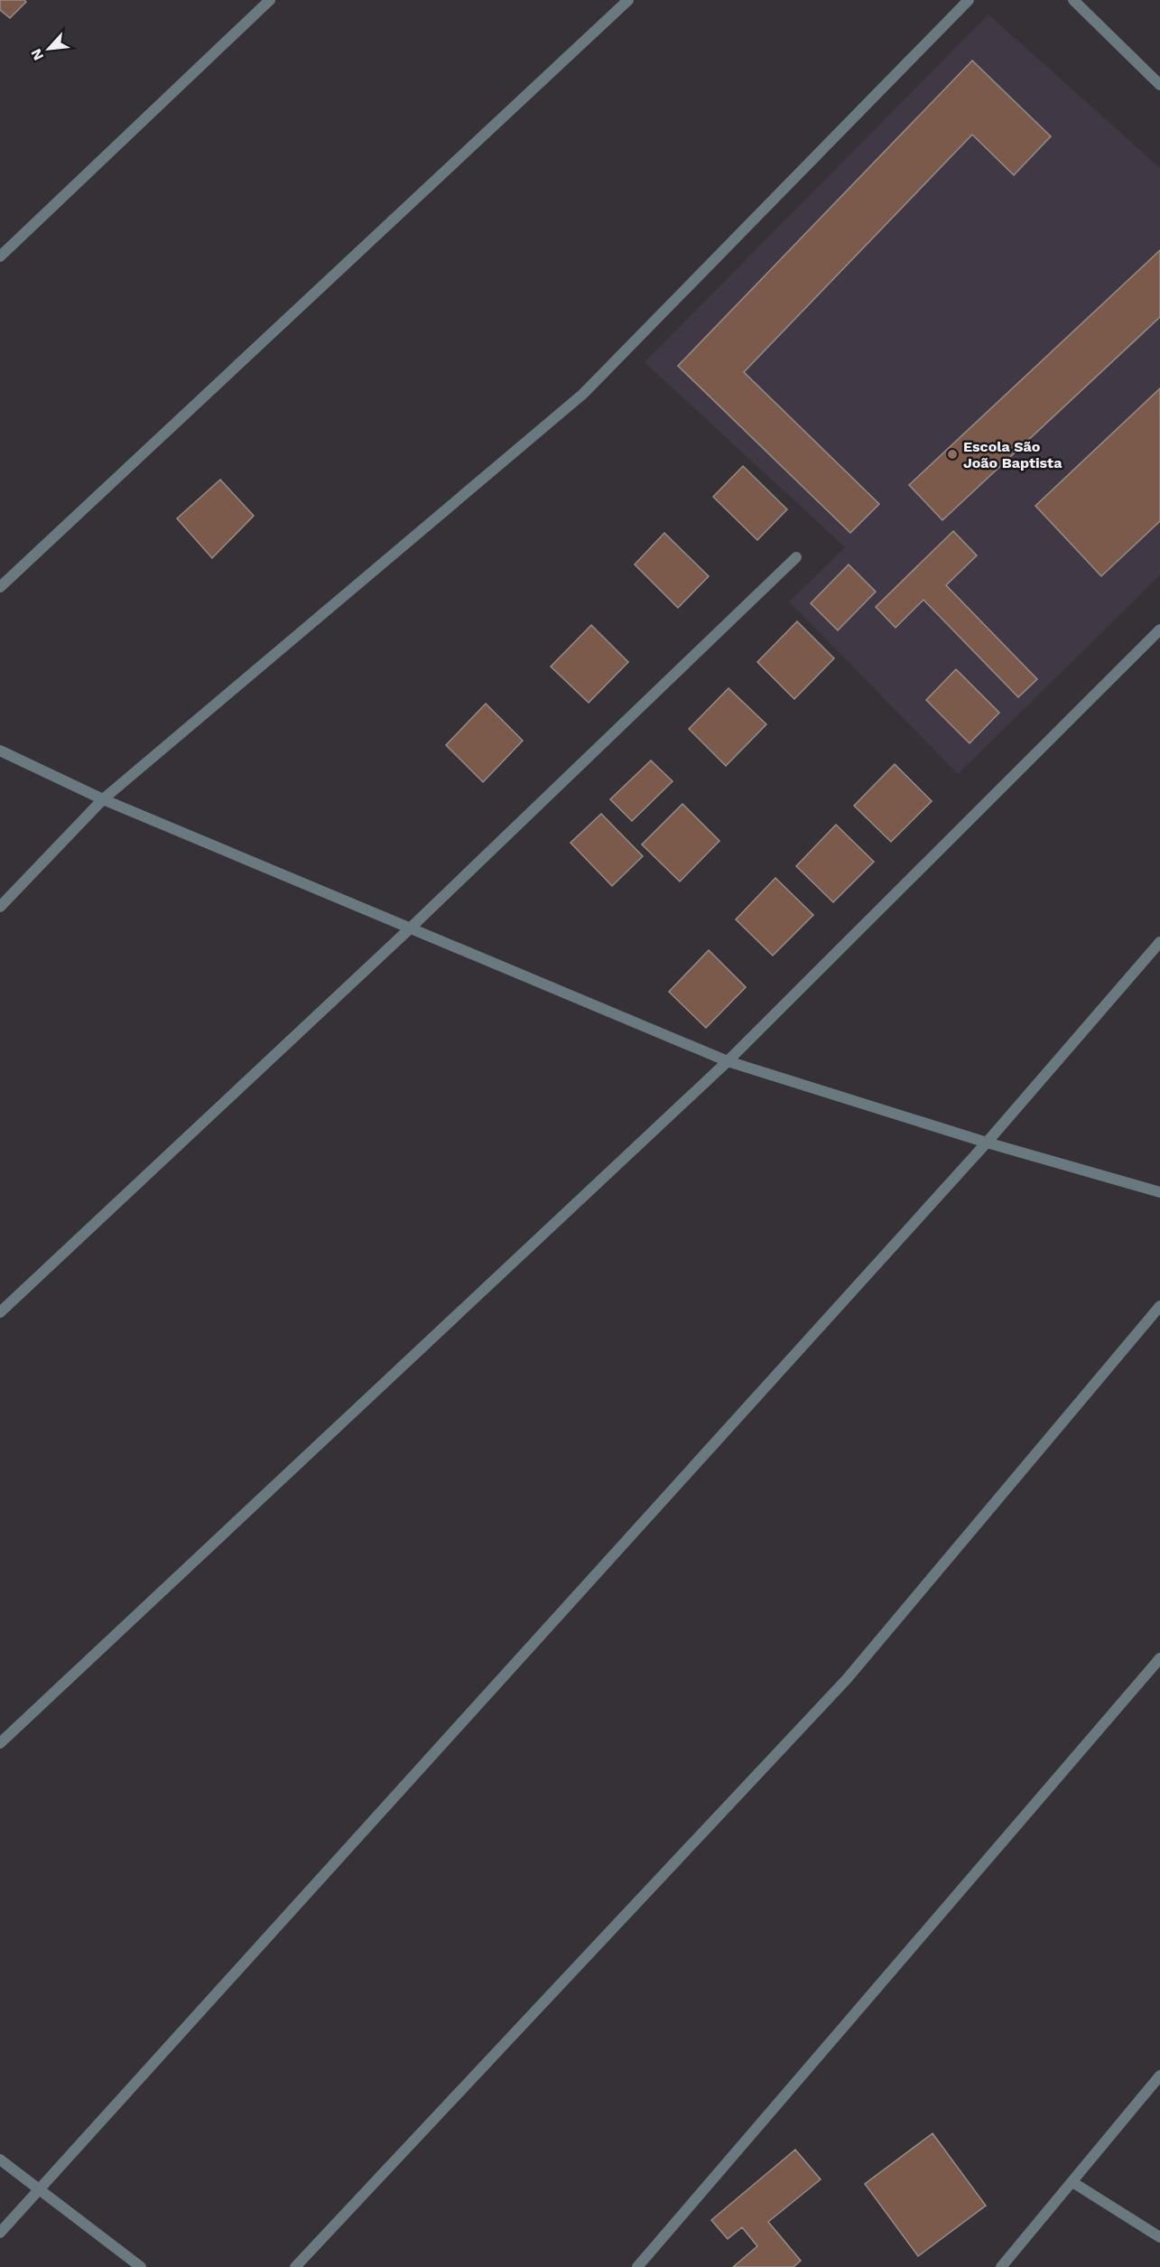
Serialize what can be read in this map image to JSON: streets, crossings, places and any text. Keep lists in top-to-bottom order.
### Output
{
  "places": ["Escola São João Baptista"],
  "north": "bottom left"
}
